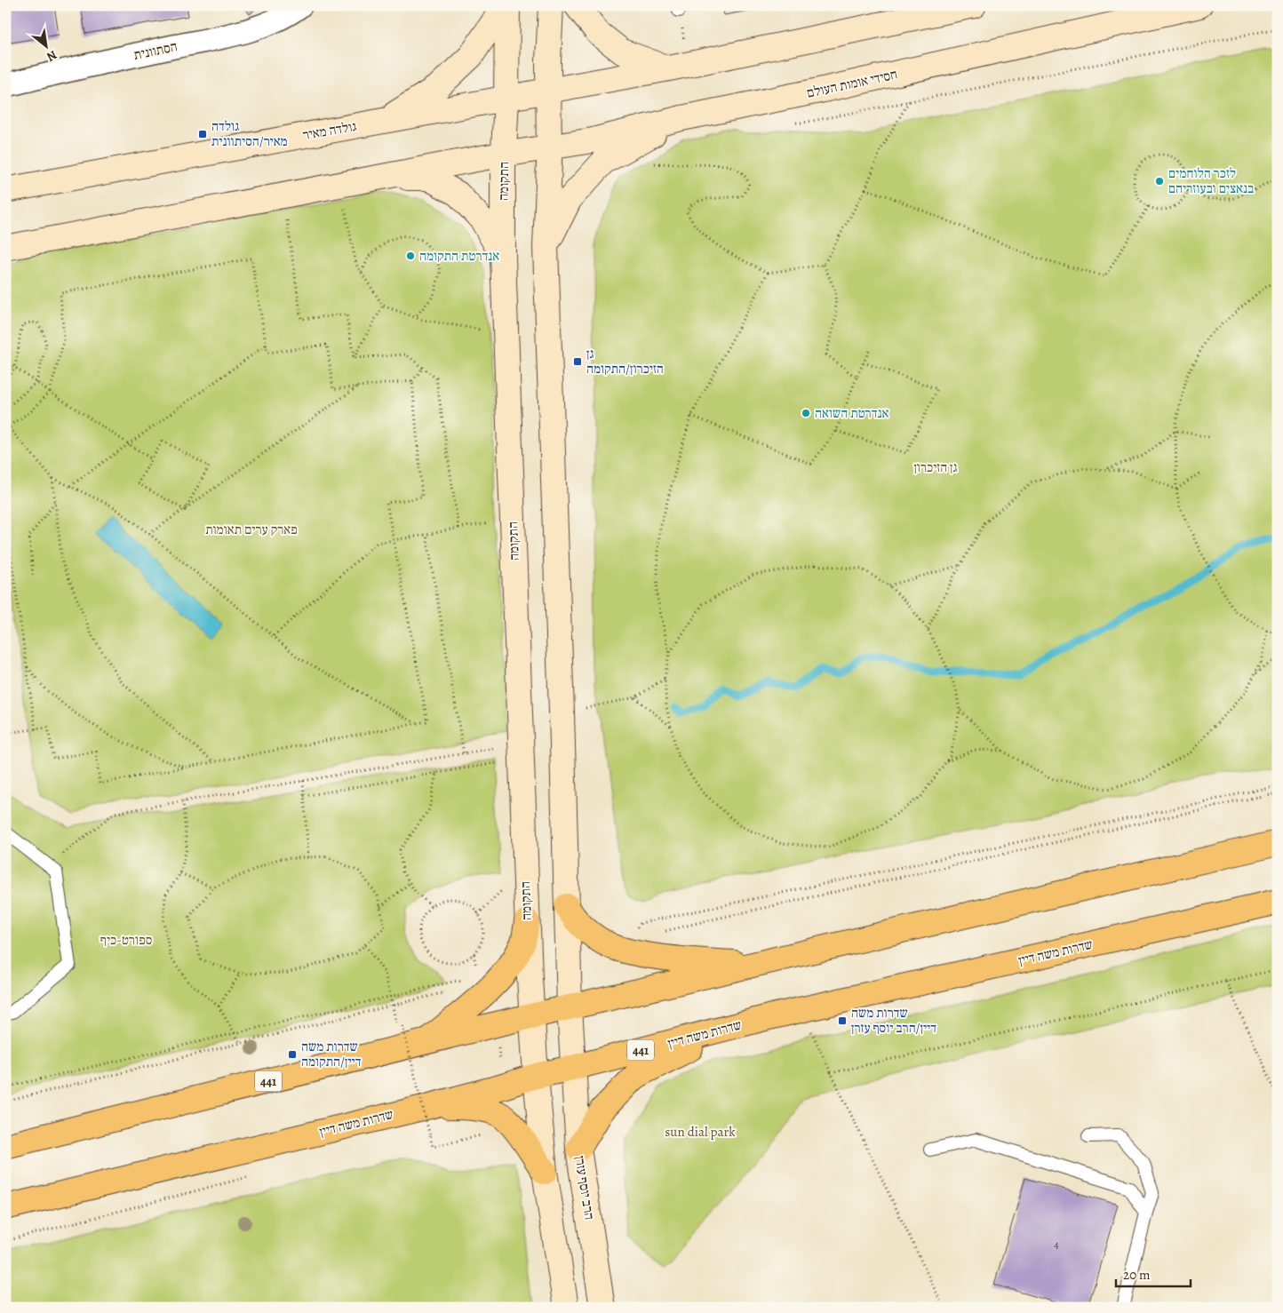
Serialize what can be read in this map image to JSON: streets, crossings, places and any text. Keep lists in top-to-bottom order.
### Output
{
  "streets": {
    "main road": ["שדרות משה דיין", "441"],
    "street": [
      "הסתוונית",
      "חסידי אומות העולם",
      "גולדה מאיר",
      "התקומה",
      "הרב יוסף עזרן"
    ]
  },
  "crossings": [
    ["חסידי אומות העולם", "התקומה"],
    ["גולדה מאיר", "התקומה"],
    ["התקומה", "שדרות משה דיין"],
    ["התקומה", "441"],
    ["שדרות משה דיין", "הרב יוסף עזרן"]
  ],
  "parks": [
    "גן הזיכרון",
    "פארק ערים תאומות",
    "ספורט-כיף",
    "sun dial park"
  ],
  "places": {
    "transit": [
      "גולדה מאיר/הסיתוונית",
      "גן הזיכרון/התקומה",
      "שדרות משה דיין/הרב יוסף עזרן",
      "שדרות משה דיין/התקומה"
    ],
    "other": ["לזכר הלוחמים בנאצים ובעוזריהם", "אנדרטת התקומה", "אנדרטת השואה"]
  },
  "house_numbers": ["4"],
  "scale_bar": "20 m",
  "north": "bottom right"
}
